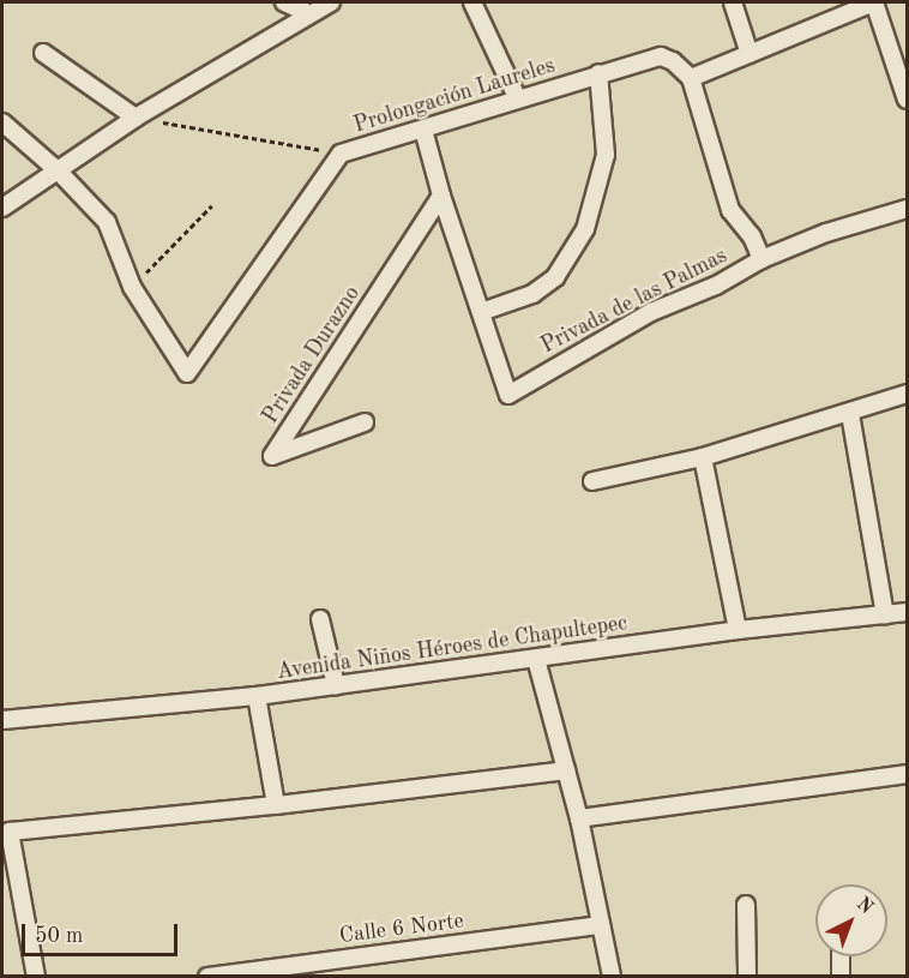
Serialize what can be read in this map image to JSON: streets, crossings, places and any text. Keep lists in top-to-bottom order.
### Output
{
  "streets": {
    "street": [
      "Prolongación Laureles",
      "Privada de las Palmas",
      "Privada Durazno",
      "Avenida Niños Héroes de Chapultepec",
      "Calle 6 Norte"
    ]
  },
  "crossings": [
    ["Prolongación Laureles", "Privada de las Palmas"]
  ],
  "scale_bar": "50 m",
  "north": "top right"
}
